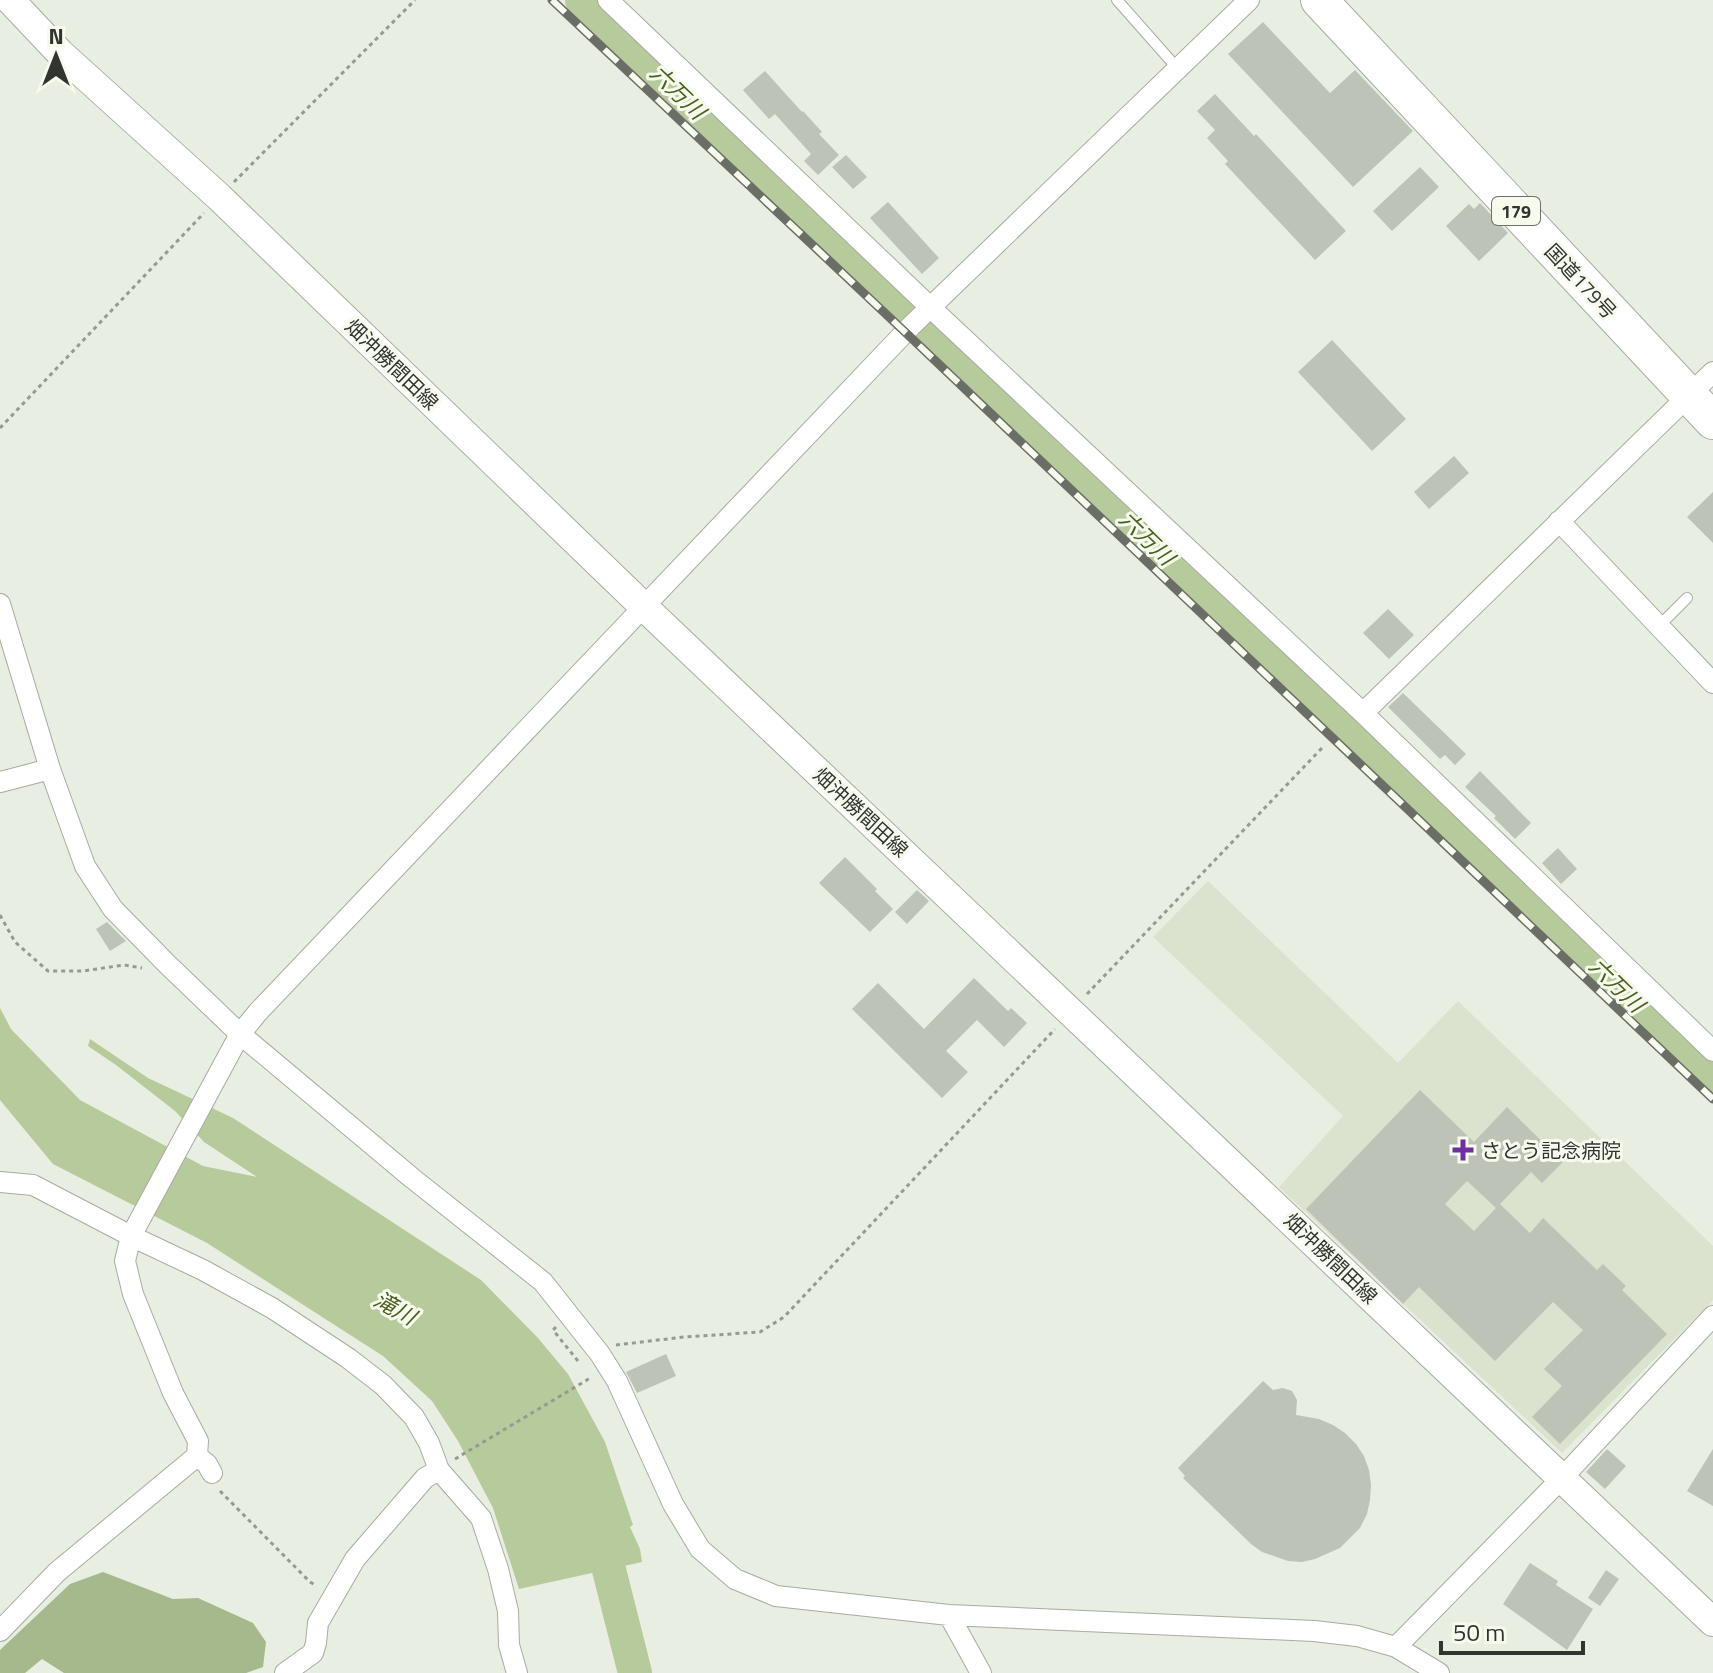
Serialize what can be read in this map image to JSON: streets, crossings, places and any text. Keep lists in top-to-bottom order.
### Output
{
  "streets": {
    "highway": ["179", "国道179号"],
    "main road": ["畑沖勝間田線"]
  },
  "water": ["六万川", "滝川"],
  "places": {
    "health": ["さとう記念病院"]
  },
  "scale_bar": "50 m",
  "north": "top"
}
